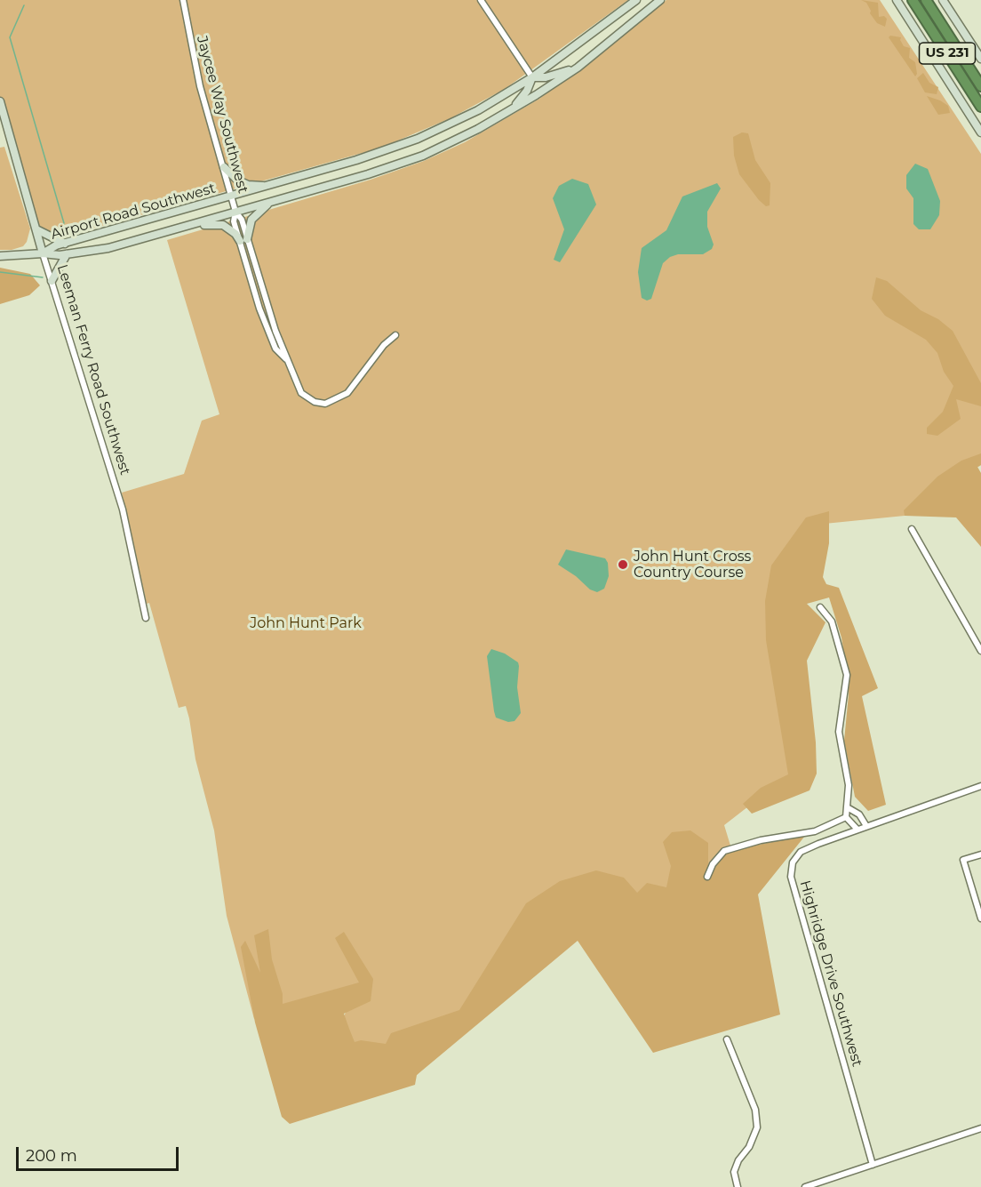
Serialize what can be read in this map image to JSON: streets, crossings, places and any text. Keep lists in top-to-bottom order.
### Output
{
  "streets": {
    "highway": ["US 231"],
    "street": [
      "Jaycee Way Southwest",
      "Airport Road Southwest",
      "Leeman Ferry Road Southwest",
      "Highridge Drive Southwest"
    ]
  },
  "crossings": [
    ["Jaycee Way Southwest", "Airport Road Southwest"],
    ["Airport Road Southwest", "Leeman Ferry Road Southwest"]
  ],
  "parks": ["John Hunt Park"],
  "places": ["John Hunt Cross Country Course"],
  "scale_bar": "200 m"
}
